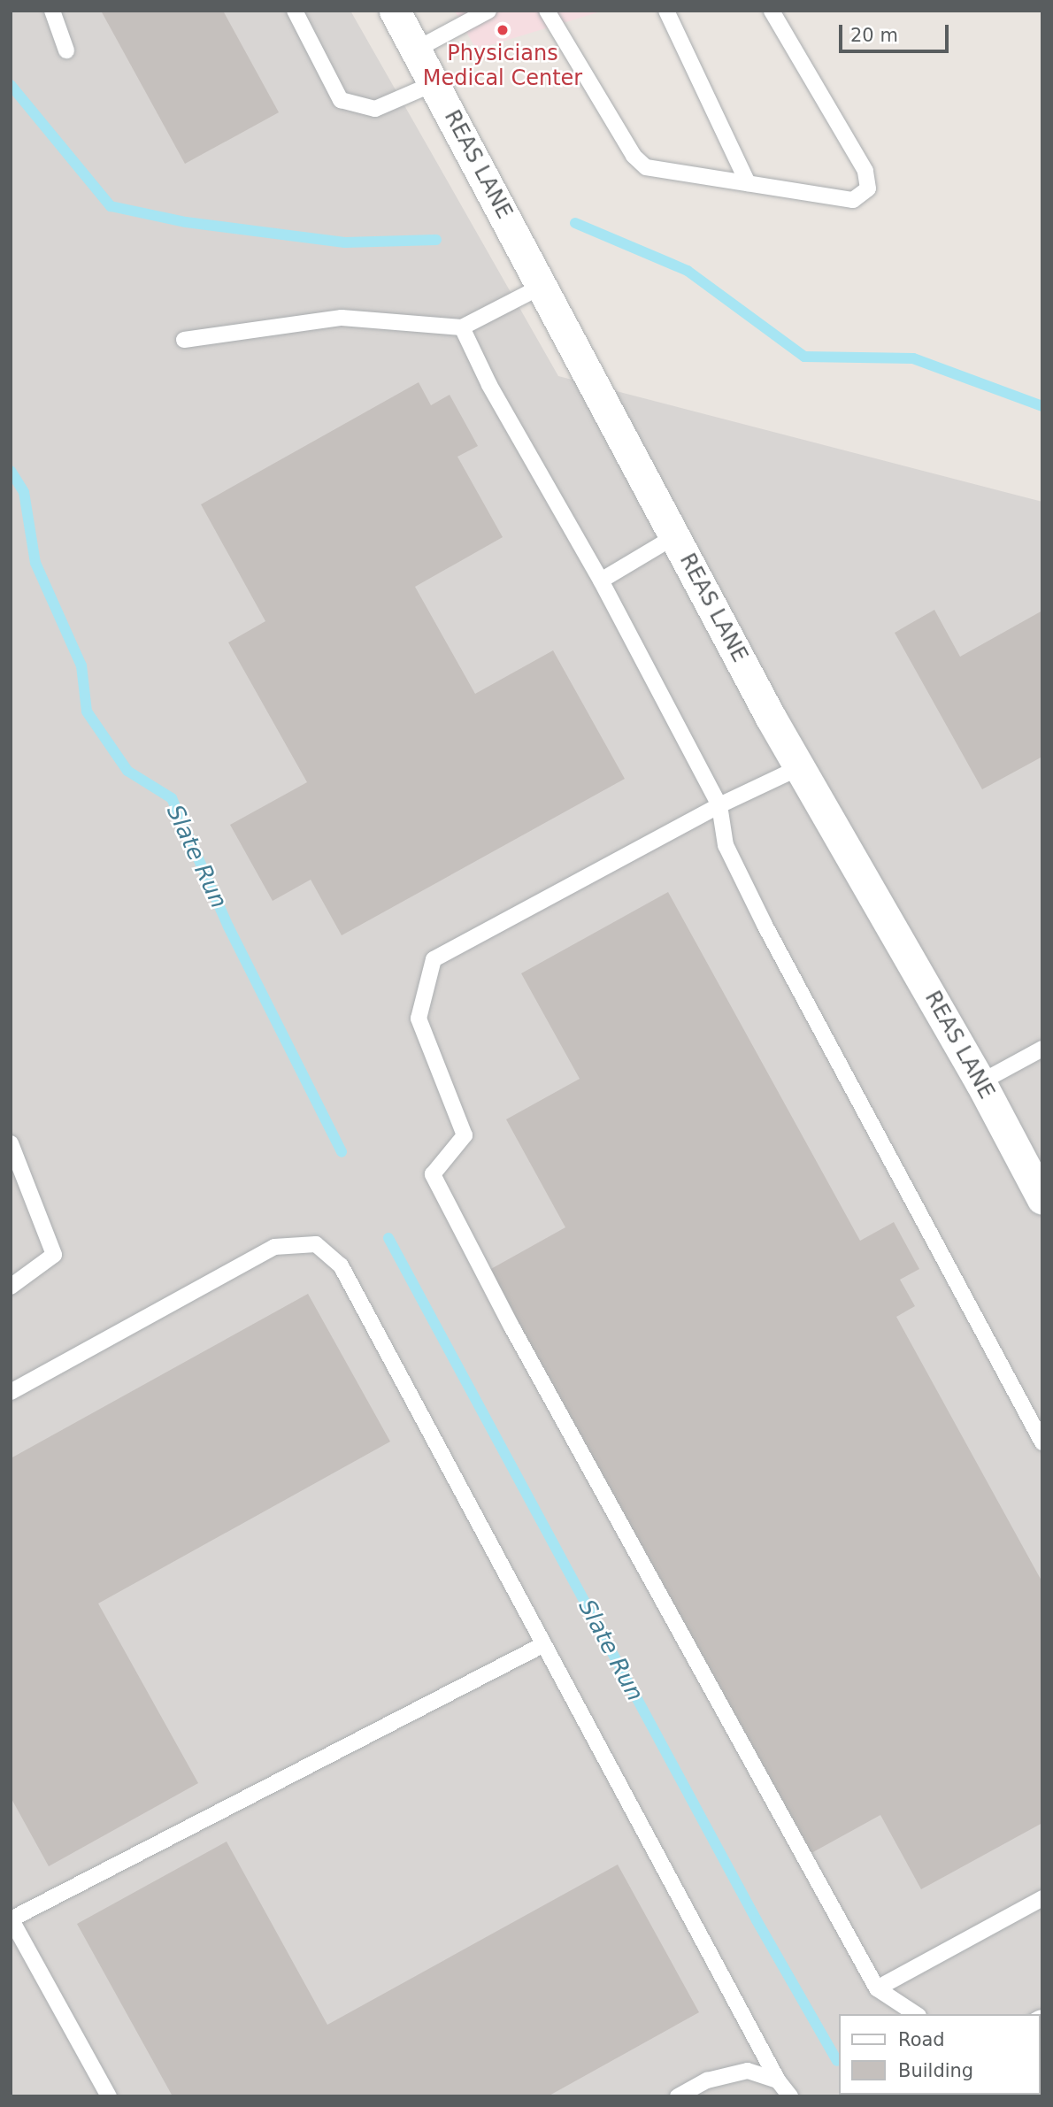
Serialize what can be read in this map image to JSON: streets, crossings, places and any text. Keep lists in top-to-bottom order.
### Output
{
  "streets": {
    "street": ["REAS LANE"]
  },
  "water": ["Slate Run"],
  "places": ["Physicians Medical Center"],
  "legend": ["Road", "Building"],
  "scale_bar": "20 m"
}
